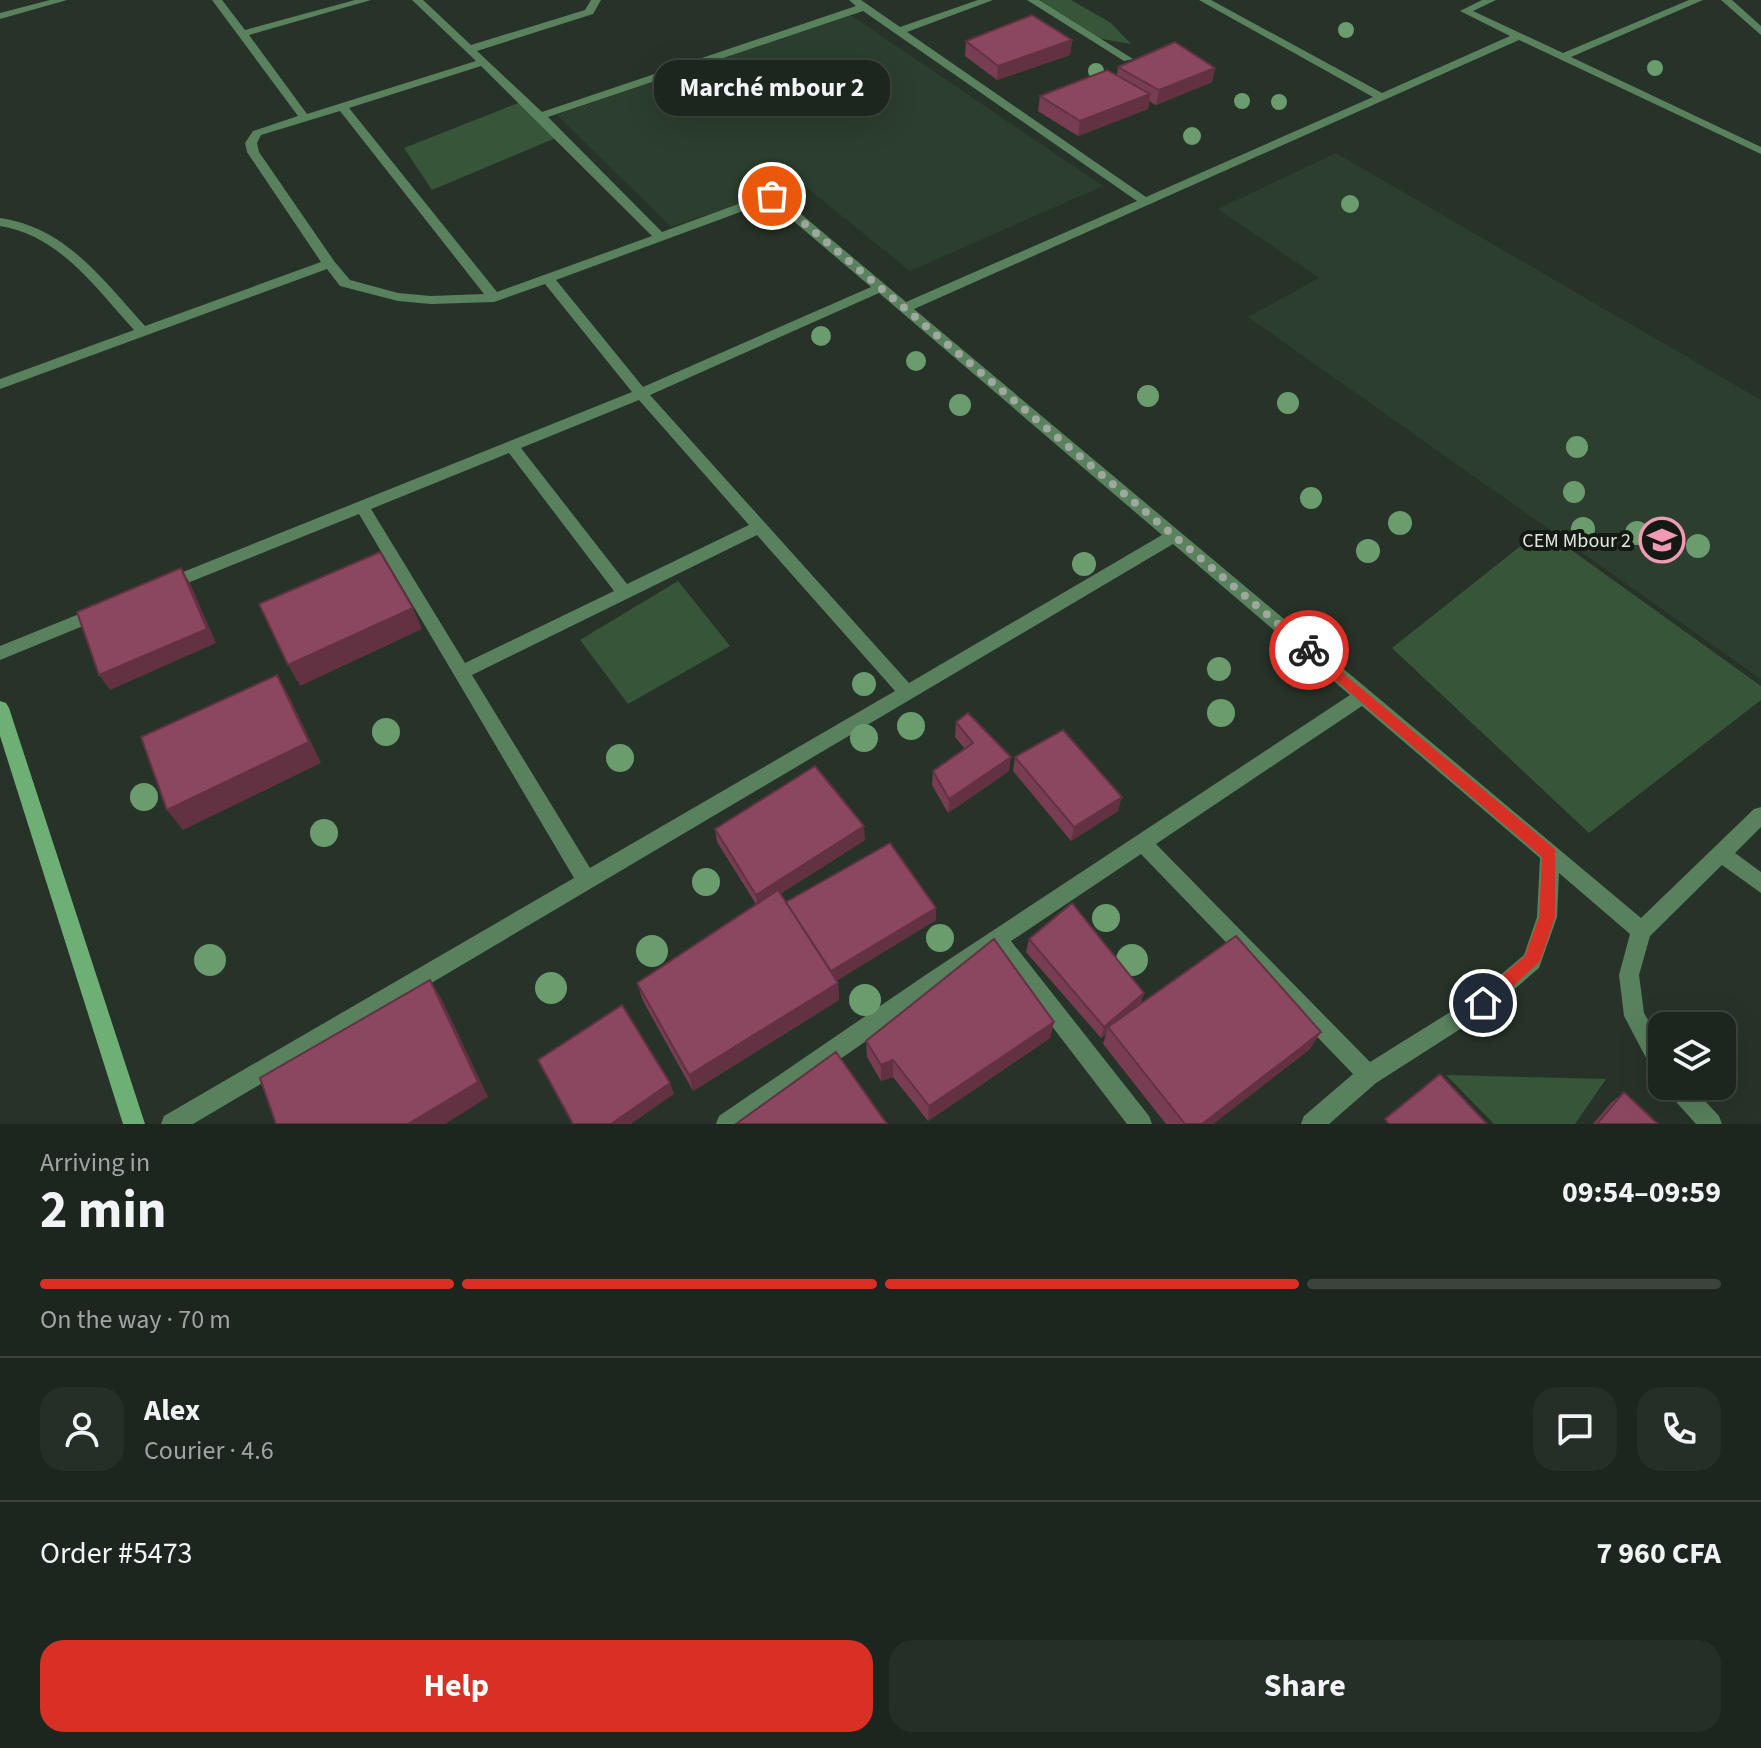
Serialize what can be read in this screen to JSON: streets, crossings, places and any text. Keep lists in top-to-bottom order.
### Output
{
  "places": {
    "other": ["Marché mbour 2"],
    "school or university": ["CEM Mbour 2"]
  },
  "page": {
    "bubble": "Marché mbour 2",
    "heading": ["2 min", "Arriving in", "09:54–09:59"],
    "panel": [
      "Alex",
      "Courier · 4.6",
      "Order #5473",
      "7 960 CFA"
    ],
    "bar": "On the way · 70 m",
    "buttons": ["Help", "Share"]
  }
}
